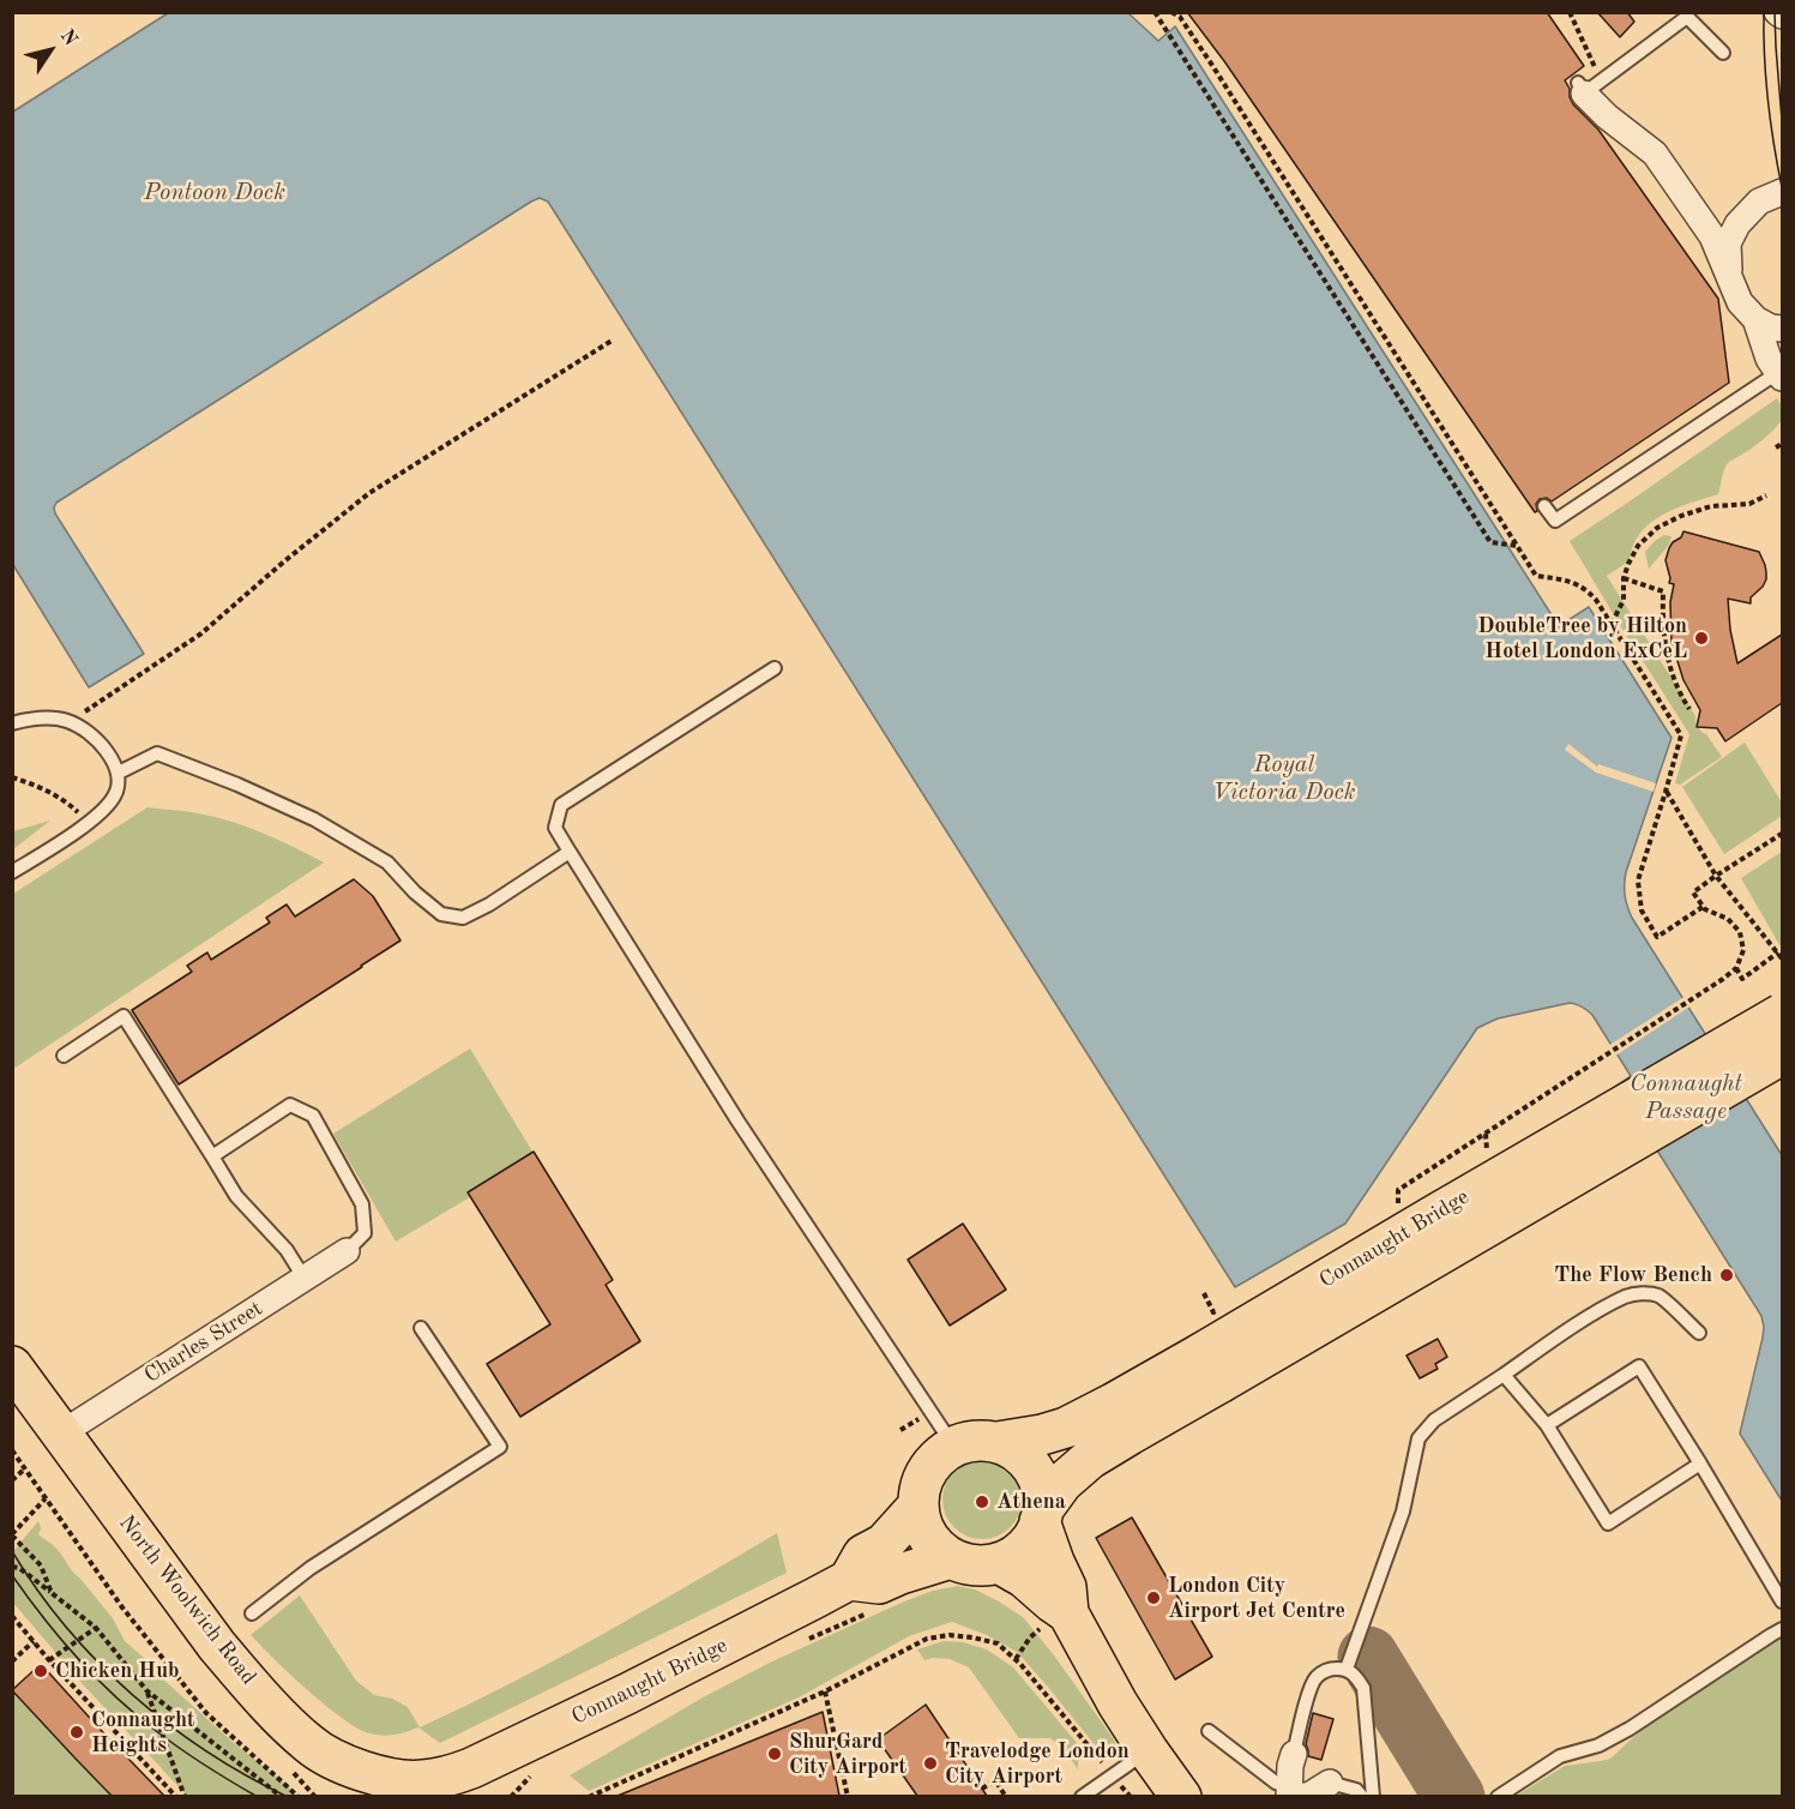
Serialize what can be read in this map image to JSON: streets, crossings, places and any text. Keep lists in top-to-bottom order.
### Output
{
  "streets": {
    "main road": ["Connaught Bridge", "North Woolwich Road"],
    "street": ["Charles Street"]
  },
  "crossings": [
    ["Connaught Bridge", "North Woolwich Road"],
    ["Charles Street", "North Woolwich Road"]
  ],
  "water": ["Pontoon Dock", "Royal Victoria Dock", "Connaught Passage"],
  "places": [
    "DoubleTree by Hilton Hotel London ExCeL",
    "The Flow Bench",
    "Athena",
    "London City Airport Jet Centre",
    "Chicken Hub",
    "Connaught Heights",
    "ShurGard City Airport",
    "Travelodge London City Airport"
  ],
  "north": "top right"
}
